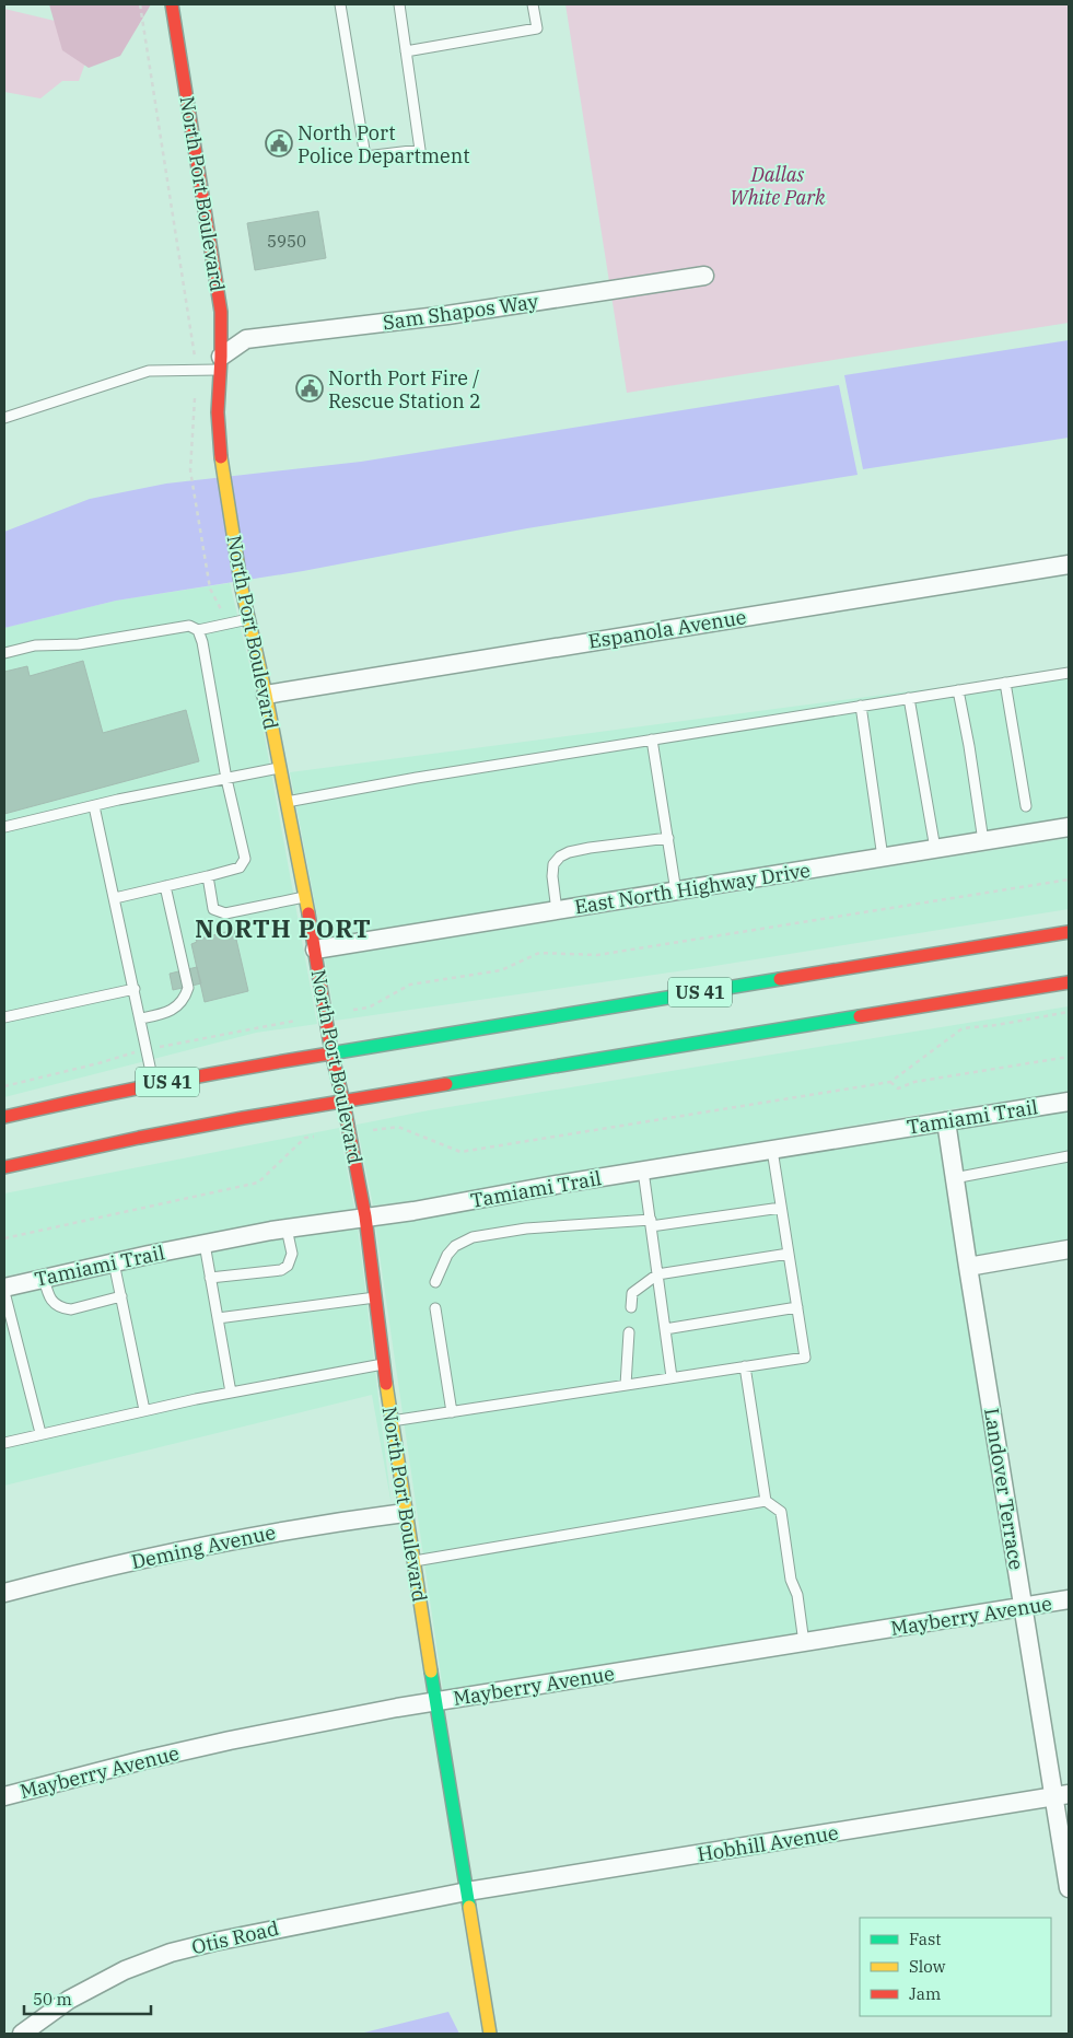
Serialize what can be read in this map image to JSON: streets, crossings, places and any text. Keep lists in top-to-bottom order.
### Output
{
  "streets": {
    "main road": ["North Port Boulevard", "US 41"],
    "street": [
      "Sam Shapos Way",
      "Espanola Avenue",
      "East North Highway Drive",
      "Tamiami Trail",
      "Landover Terrace",
      "Deming Avenue",
      "Mayberry Avenue",
      "Hobhill Avenue",
      "Otis Road"
    ]
  },
  "crossings": [
    ["North Port Boulevard", "Sam Shapos Way"],
    ["North Port Boulevard", "Espanola Avenue"],
    ["North Port Boulevard", "East North Highway Drive"],
    ["North Port Boulevard", "US 41"],
    ["North Port Boulevard", "Tamiami Trail"],
    ["North Port Boulevard", "Deming Avenue"],
    ["North Port Boulevard", "Mayberry Avenue"],
    ["North Port Boulevard", "Hobhill Avenue"],
    ["North Port Boulevard", "Otis Road"],
    ["Tamiami Trail", "Landover Terrace"],
    ["Landover Terrace", "Mayberry Avenue"],
    ["Landover Terrace", "Hobhill Avenue"],
    ["Hobhill Avenue", "Otis Road"]
  ],
  "districts": ["NORTH PORT"],
  "parks": ["Dallas White Park"],
  "places": {
    "public building": ["North Port Police Department", "North Port Fire / Rescue Station 2"]
  },
  "house_numbers": ["5950"],
  "legend": ["Fast", "Slow", "Jam"],
  "scale_bar": "50 m"
}
